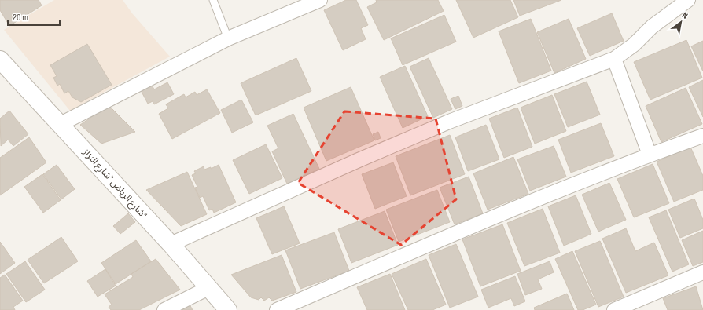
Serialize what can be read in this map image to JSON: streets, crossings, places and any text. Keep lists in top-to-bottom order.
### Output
{
  "streets": {
    "street": ["شارع الرياض \"شارع النزاز\""]
  },
  "scale_bar": "20 m",
  "north": "top right"
}
